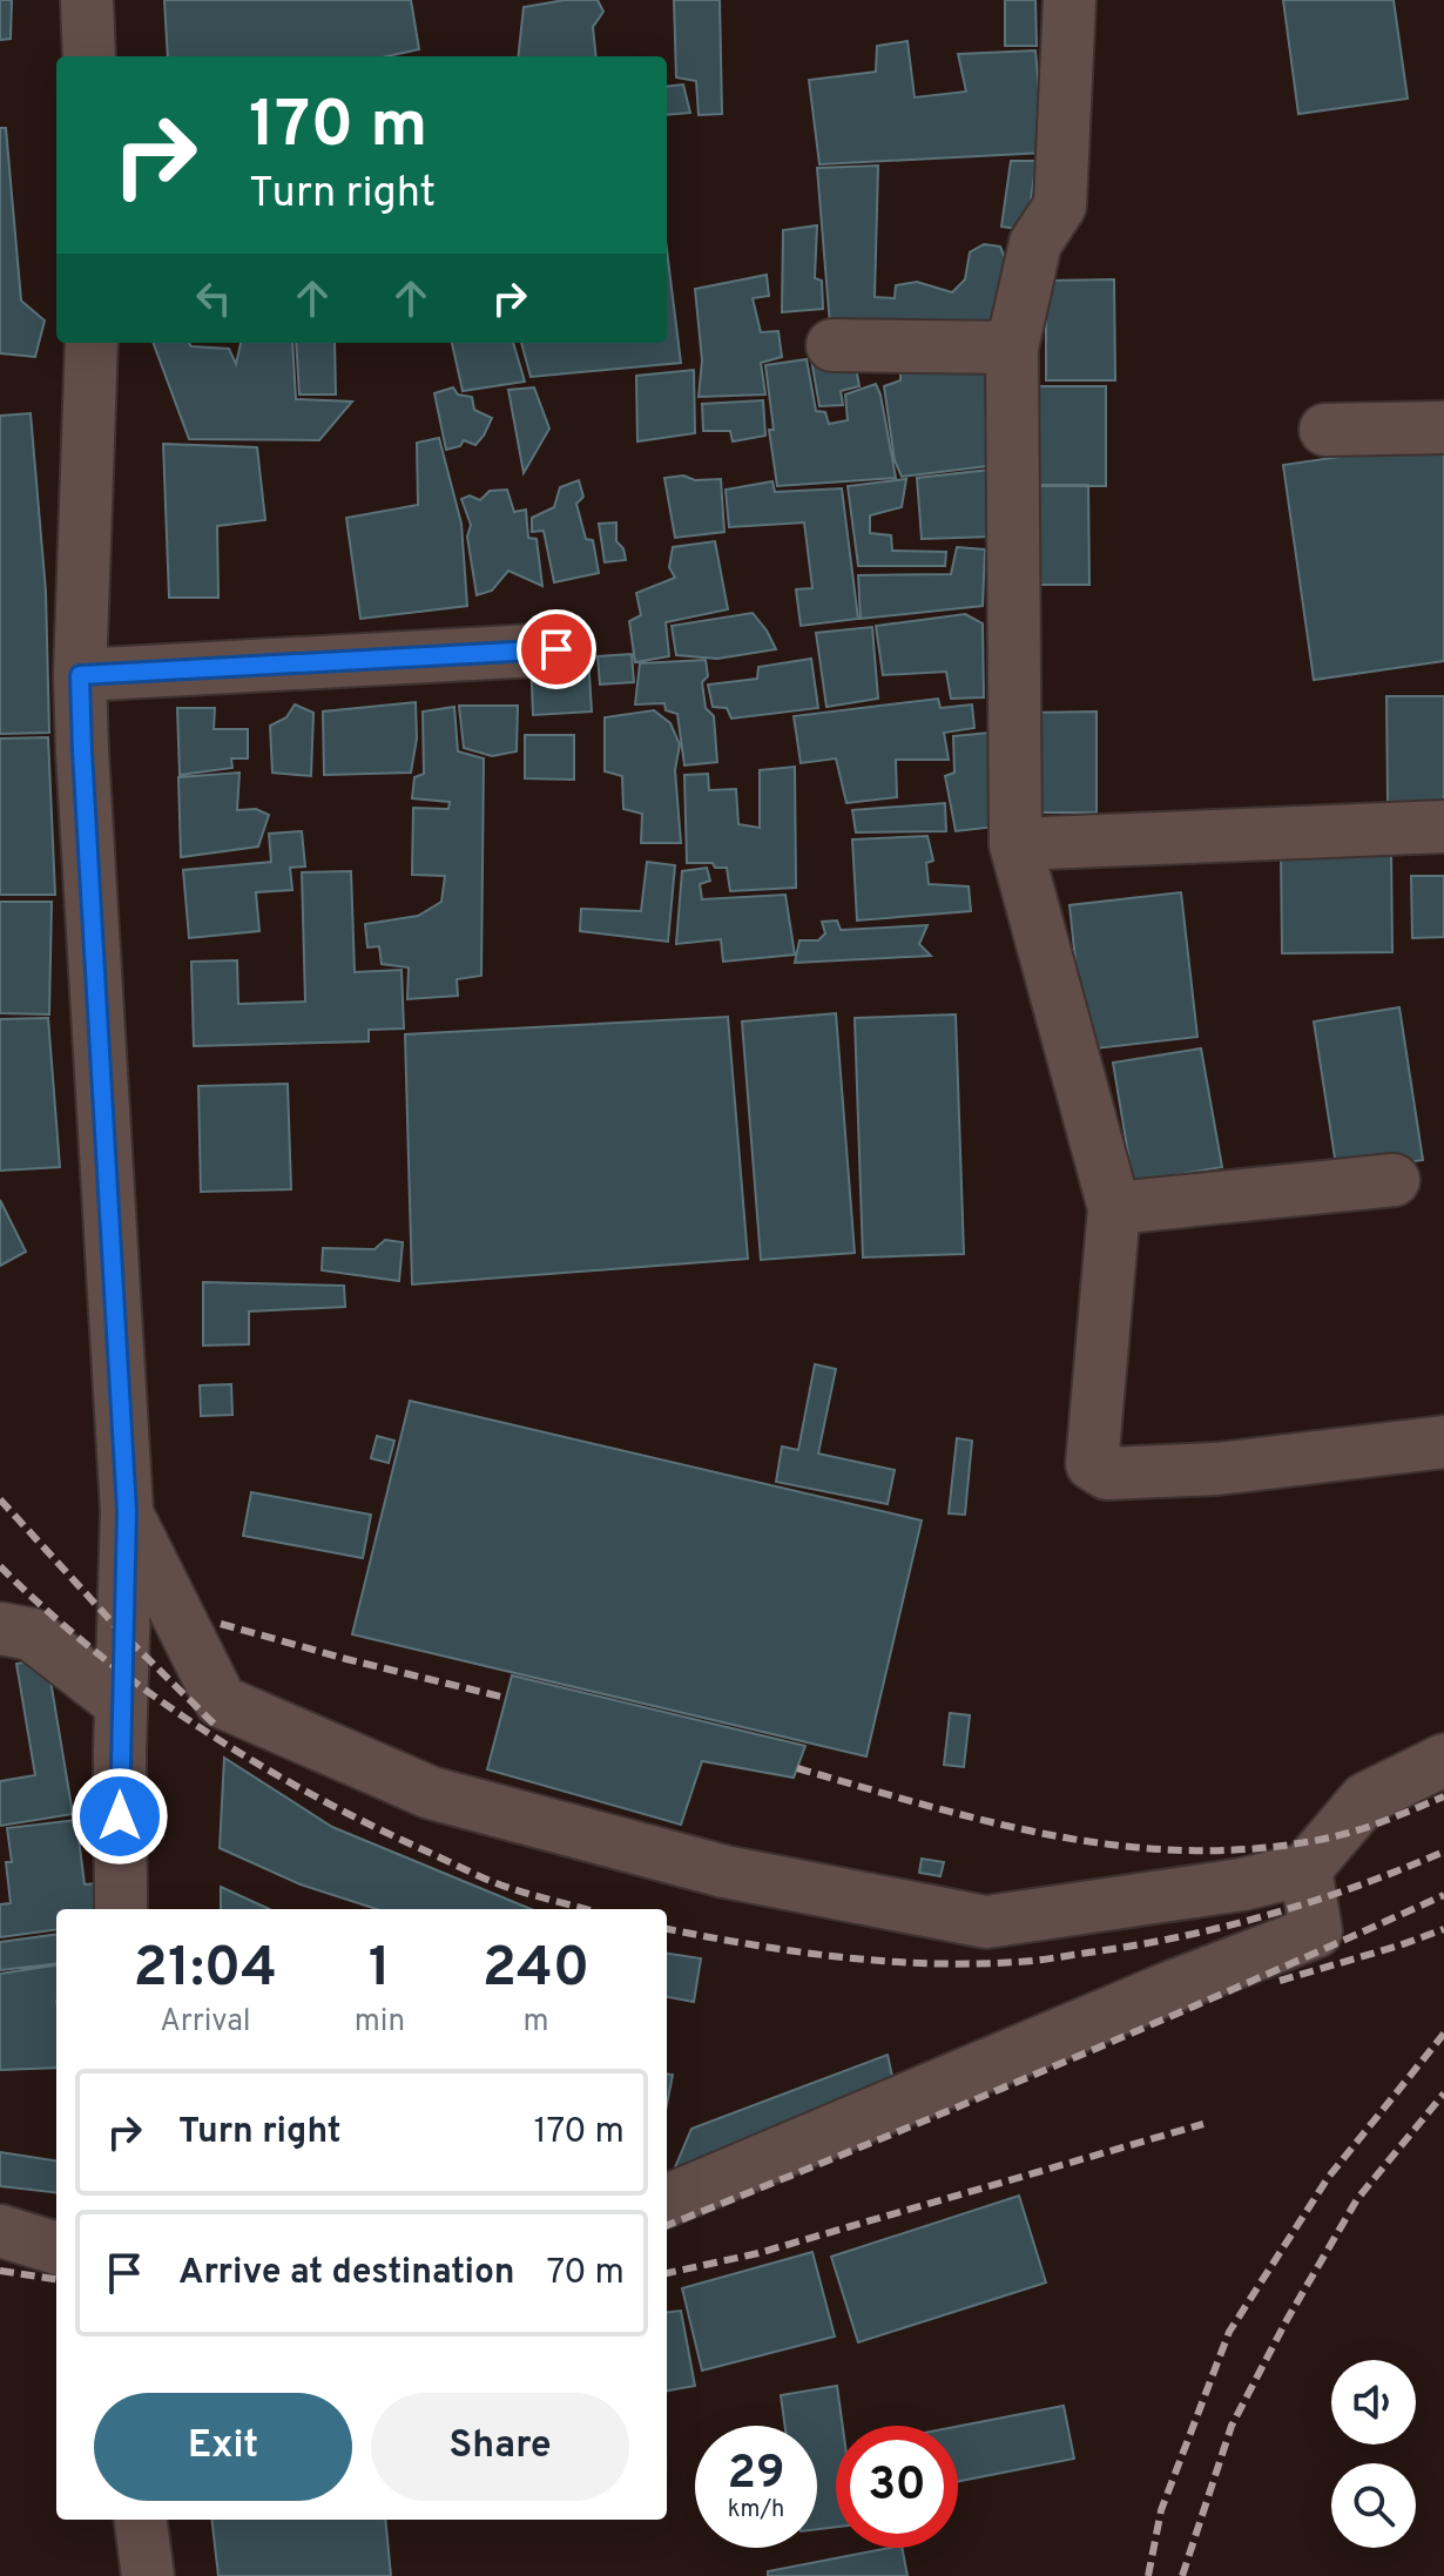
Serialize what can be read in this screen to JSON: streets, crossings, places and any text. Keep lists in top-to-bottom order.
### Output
{
  "page": {
    "turn": ["170 m", "Turn right"],
    "eta": [
      "21:04",
      "Arrival",
      "1",
      "min",
      "240",
      "m"
    ],
    "list": [
      {
        "name": "Turn right",
        "value": "170 m"
      },
      {
        "name": "Arrive at destination",
        "value": "70 m"
      }
    ],
    "buttons": ["Exit", "Share"],
    "speed": "29 km/h",
    "limit": "30"
  }
}
